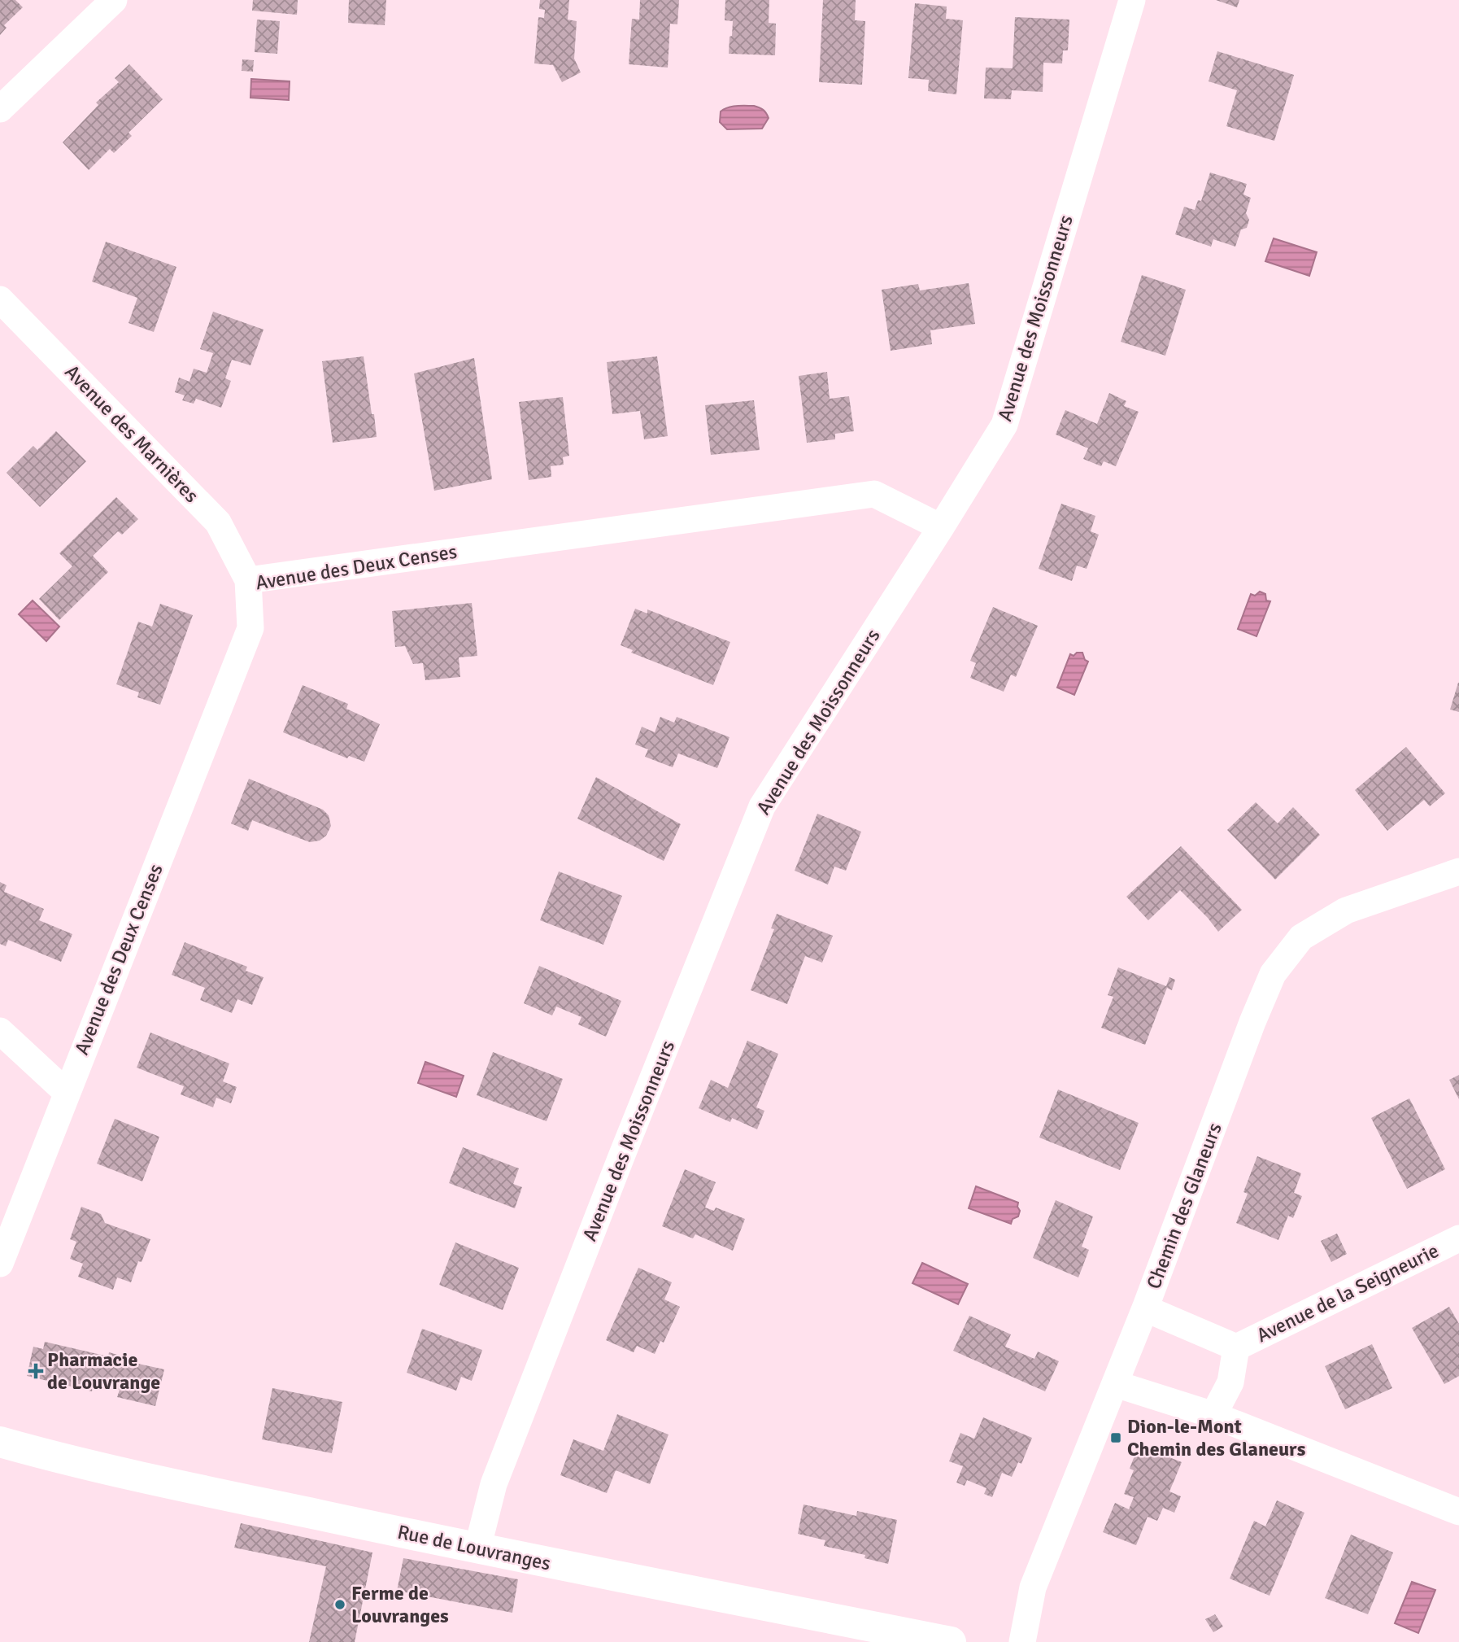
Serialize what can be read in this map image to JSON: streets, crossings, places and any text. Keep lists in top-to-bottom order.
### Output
{
  "streets": {
    "street": [
      "Avenue des Moissonneurs",
      "Avenue des Marnières",
      "Avenue des Deux Censes",
      "Chemin des Glaneurs",
      "Avenue de la Seigneurie",
      "Rue de Louvranges"
    ]
  },
  "crossings": [
    ["Avenue des Moissonneurs", "Avenue des Deux Censes"],
    ["Avenue des Moissonneurs", "Rue de Louvranges"],
    ["Avenue des Marnières", "Avenue des Deux Censes"],
    ["Chemin des Glaneurs", "Avenue de la Seigneurie"]
  ],
  "places": {
    "health": ["Pharmacie de Louvrange"],
    "transit": ["Dion-le-Mont Chemin des Glaneurs"],
    "other": ["Ferme de Louvranges"]
  }
}
